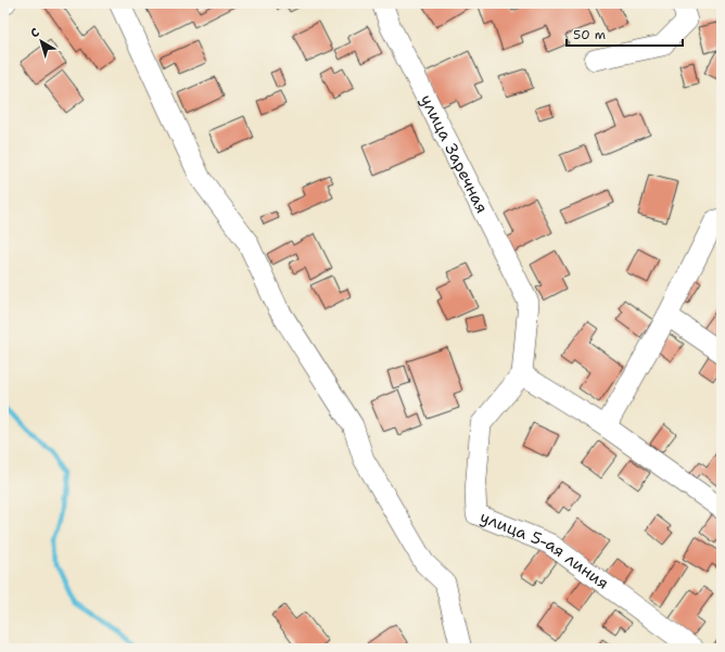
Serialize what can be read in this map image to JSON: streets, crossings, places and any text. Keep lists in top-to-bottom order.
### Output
{
  "streets": {
    "street": ["улица Заречная", "улица 5-ая линия"]
  },
  "crossings": [
    ["улица Заречная", "улица 5-ая линия"]
  ],
  "scale_bar": "50 m",
  "north": "top left"
}
